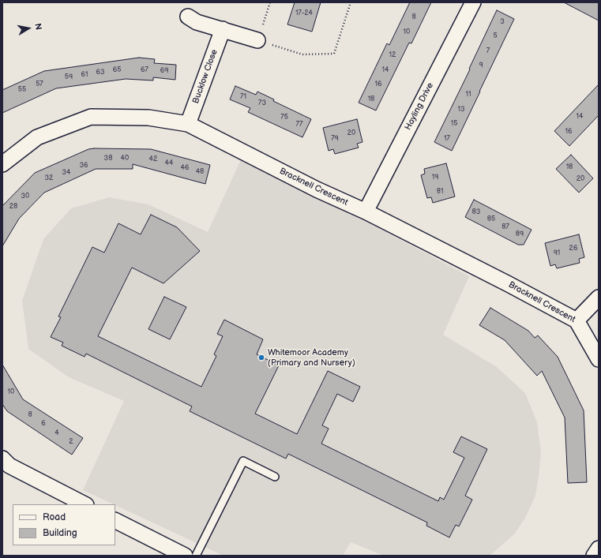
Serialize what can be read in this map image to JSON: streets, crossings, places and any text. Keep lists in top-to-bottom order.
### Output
{
  "streets": {
    "street": ["Bucklow Close", "Hayling Drive", "Bracknell Crescent"]
  },
  "crossings": [
    ["Bucklow Close", "Bracknell Crescent"],
    ["Hayling Drive", "Bracknell Crescent"]
  ],
  "places": ["Whitemoor Academy (Primary and Nursery)"],
  "house_numbers": [
    "17-24",
    "8",
    "3",
    "10",
    "5",
    "7",
    "12",
    "9",
    "65",
    "67",
    "14",
    "69",
    "63",
    "61",
    "59",
    "57",
    "16",
    "55",
    "11",
    "71",
    "18",
    "73",
    "13",
    "14",
    "75",
    "15",
    "77",
    "16",
    "20",
    "79",
    "17",
    "38",
    "40",
    "42",
    "44",
    "36",
    "18",
    "46",
    "48",
    "34",
    "19",
    "32",
    "20",
    "81",
    "30",
    "28",
    "83",
    "85",
    "87",
    "89",
    "26",
    "91",
    "10",
    "8",
    "6",
    "4",
    "2"
  ],
  "legend": ["Road", "Building"],
  "north": "right"
}
